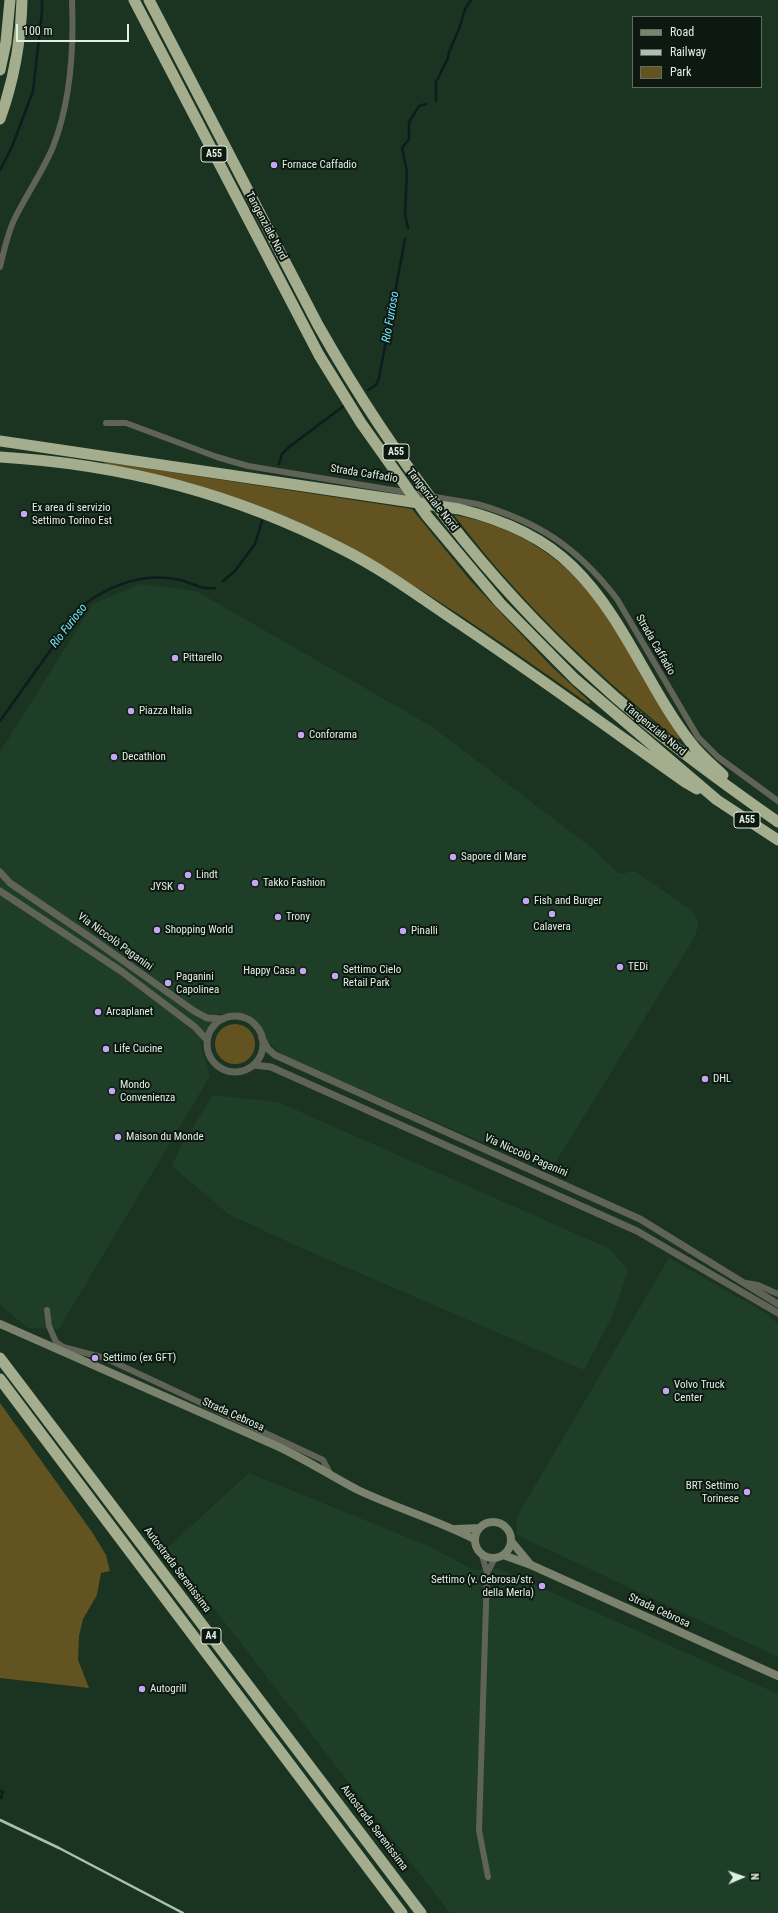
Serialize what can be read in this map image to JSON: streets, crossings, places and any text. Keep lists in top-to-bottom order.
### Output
{
  "streets": {
    "highway": [
      "A55",
      "Tangenziale Nord",
      "Autostrada Serenissima",
      "A4"
    ],
    "main road": ["Strada Cebrosa"],
    "street": ["Strada Caffadio", "Via Niccolò Paganini"]
  },
  "crossings": [
    ["A55", "Tangenziale Nord"]
  ],
  "water": ["Rio Furioso"],
  "places": [
    "Fornace Caffadio",
    "Ex area di servizio Settimo Torino Est",
    "Pittarello",
    "Piazza Italia",
    "Conforama",
    "Decathlon",
    "Sapore di Mare",
    "Lindt",
    "Takko Fashion",
    "JYSK",
    "Fish and Burger",
    "Calavera",
    "Trony",
    "Shopping World",
    "Pinalli",
    "TEDi",
    "Happy Casa",
    "Settimo Cielo Retail Park",
    "Paganini Capolinea",
    "Arcaplanet",
    "Life Cucine",
    "DHL",
    "Mondo Convenienza",
    "Maison du Monde",
    "Settimo (ex GFT)",
    "Volvo Truck Center",
    "BRT Settimo Torinese",
    "Settimo (v. Cebrosa/str. della Merla)",
    "Autogrill"
  ],
  "legend": ["Road", "Railway", "Park"],
  "scale_bar": "100 m",
  "north": "right"
}
